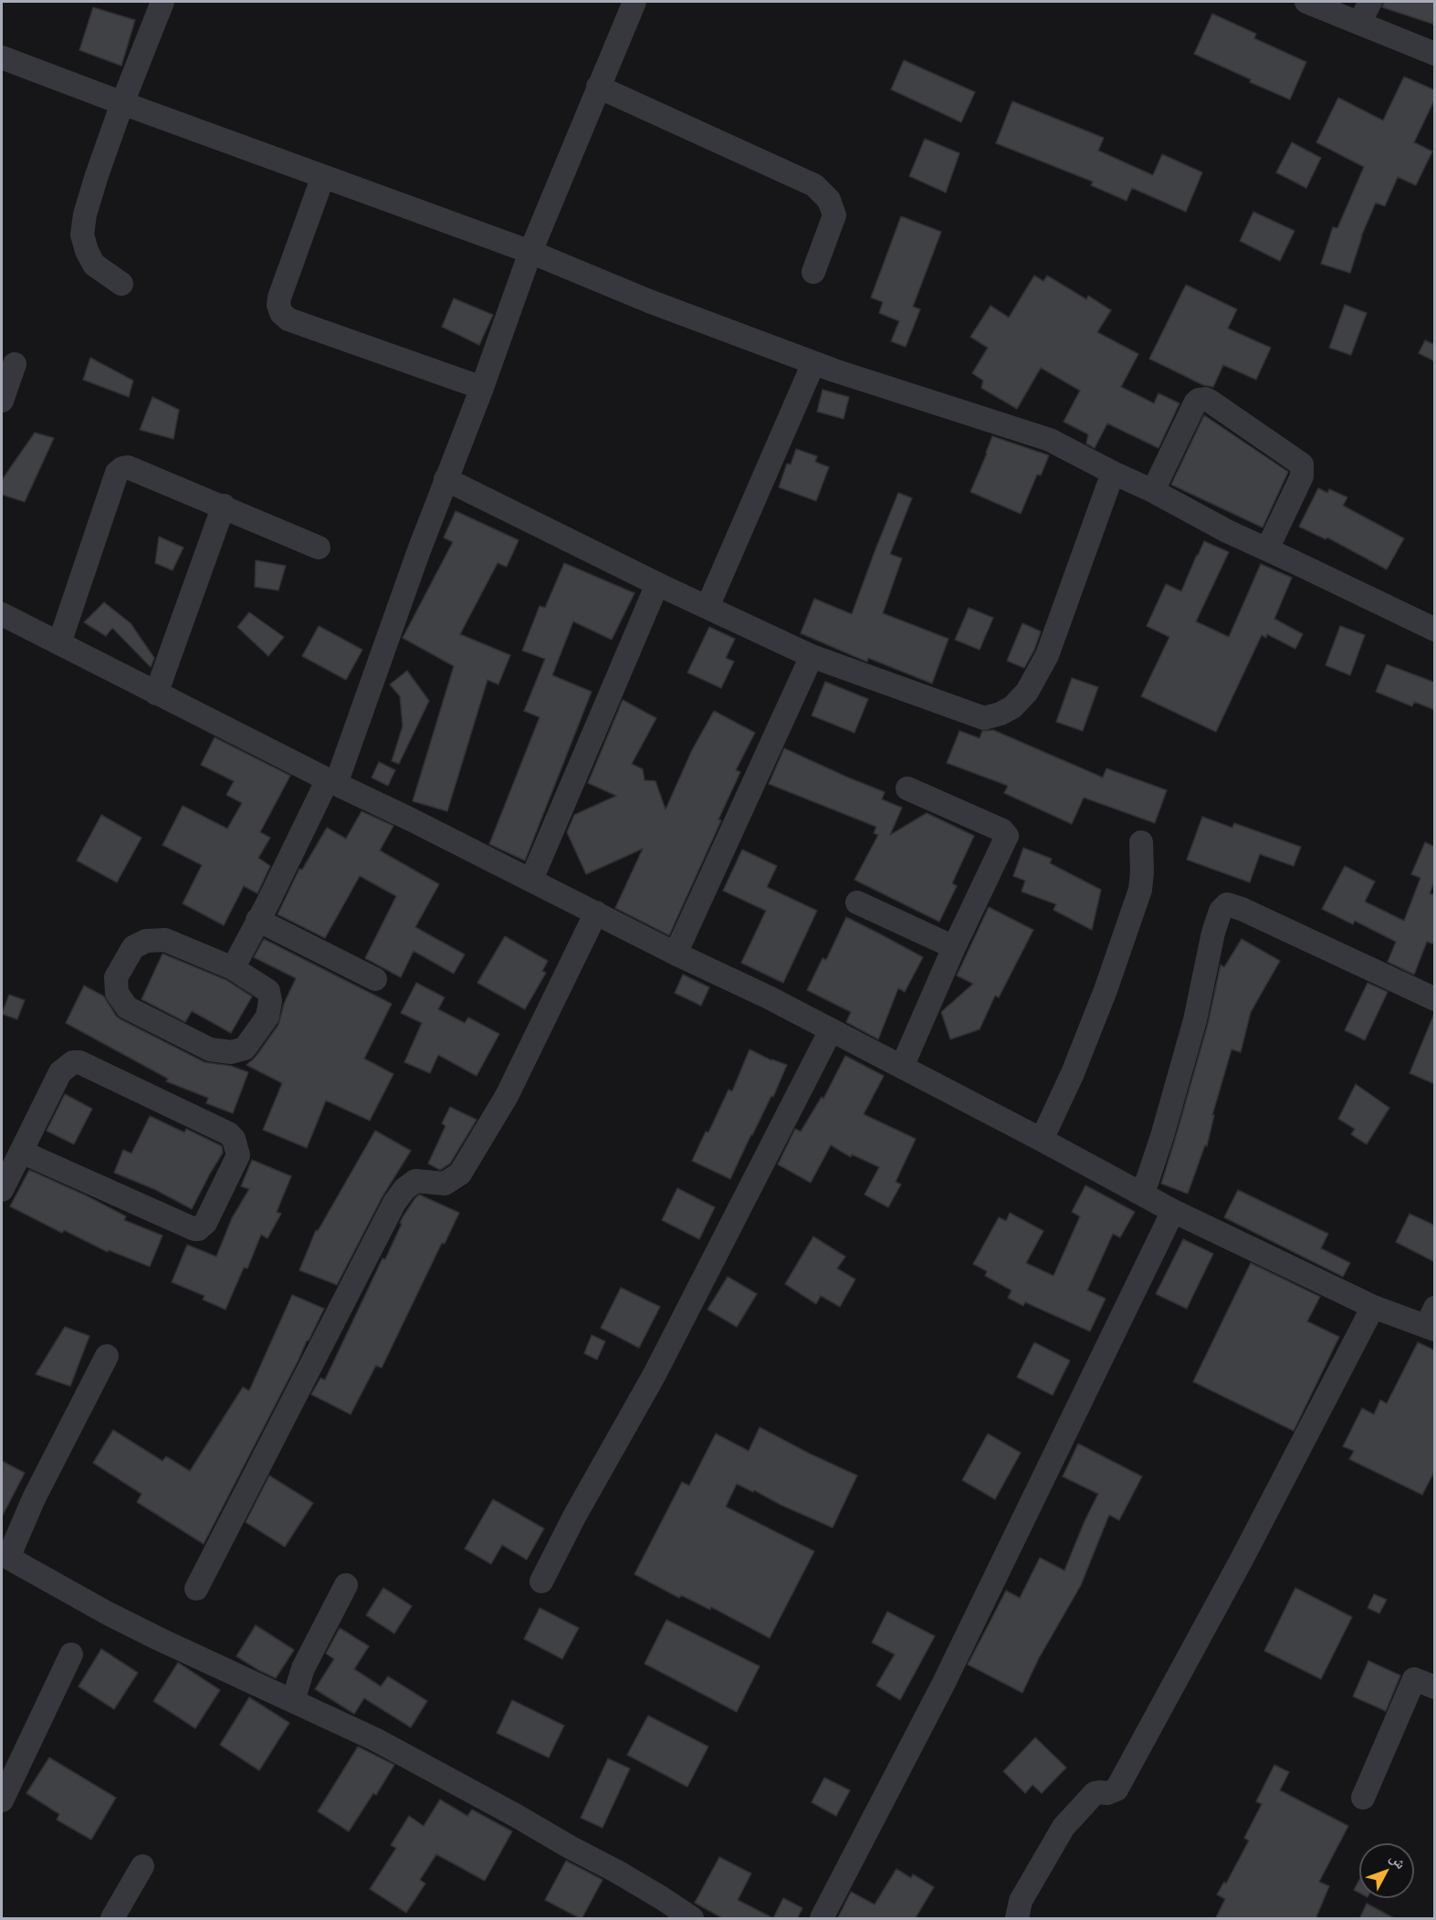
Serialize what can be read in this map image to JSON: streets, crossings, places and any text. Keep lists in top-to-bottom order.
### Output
{
  "north": "top right"
}
